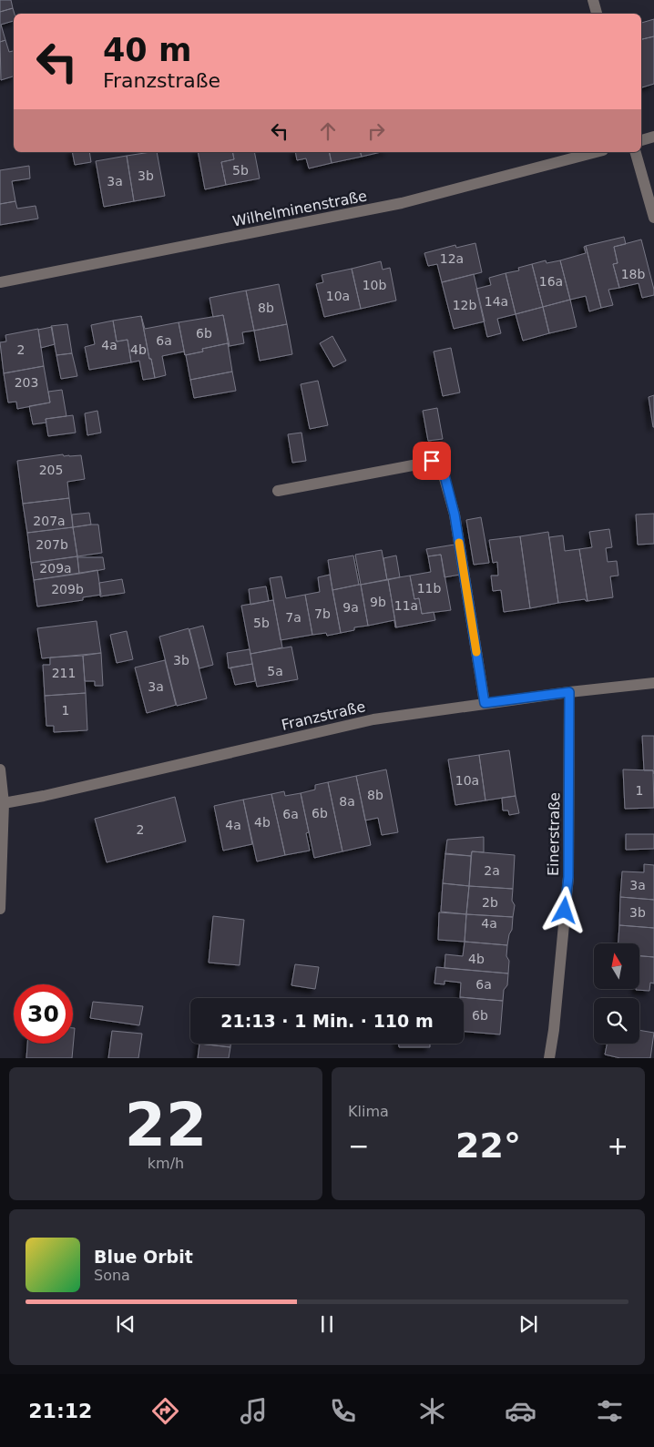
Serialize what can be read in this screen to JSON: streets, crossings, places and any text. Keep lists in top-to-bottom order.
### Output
{
  "streets": {
    "street": ["Wilhelminenstraße", "Franzstraße", "Einerstraße"]
  },
  "crossings": [
    ["Franzstraße", "Einerstraße"]
  ],
  "house_numbers": [
    "5b",
    "3b",
    "3a",
    "12a",
    "18b",
    "16a",
    "10b",
    "10a",
    "14a",
    "12b",
    "8b",
    "6b",
    "6a",
    "4a",
    "2",
    "4b",
    "203",
    "205",
    "207a",
    "207b",
    "209a",
    "11b",
    "209b",
    "9b",
    "11a",
    "9a",
    "7b",
    "7a",
    "5b",
    "3b",
    "5a",
    "211",
    "3a",
    "1",
    "10a",
    "1",
    "8b",
    "8a",
    "6b",
    "6a",
    "4b",
    "4a",
    "2",
    "2a",
    "3a",
    "2b",
    "3b",
    "4a",
    "4b",
    "6a",
    "6b"
  ],
  "north": "top",
  "page": {
    "turn": ["40 m", "Franzstraße"],
    "limit": "30",
    "trip": "21:13 · 1 Min. · 110 m",
    "tile": [
      ["22", "km/h"],
      "Klima"
    ],
    "heat": ["−", "22°", "+"],
    "song": ["Blue Orbit", "Sona"],
    "tabs": "21:12"
  }
}
